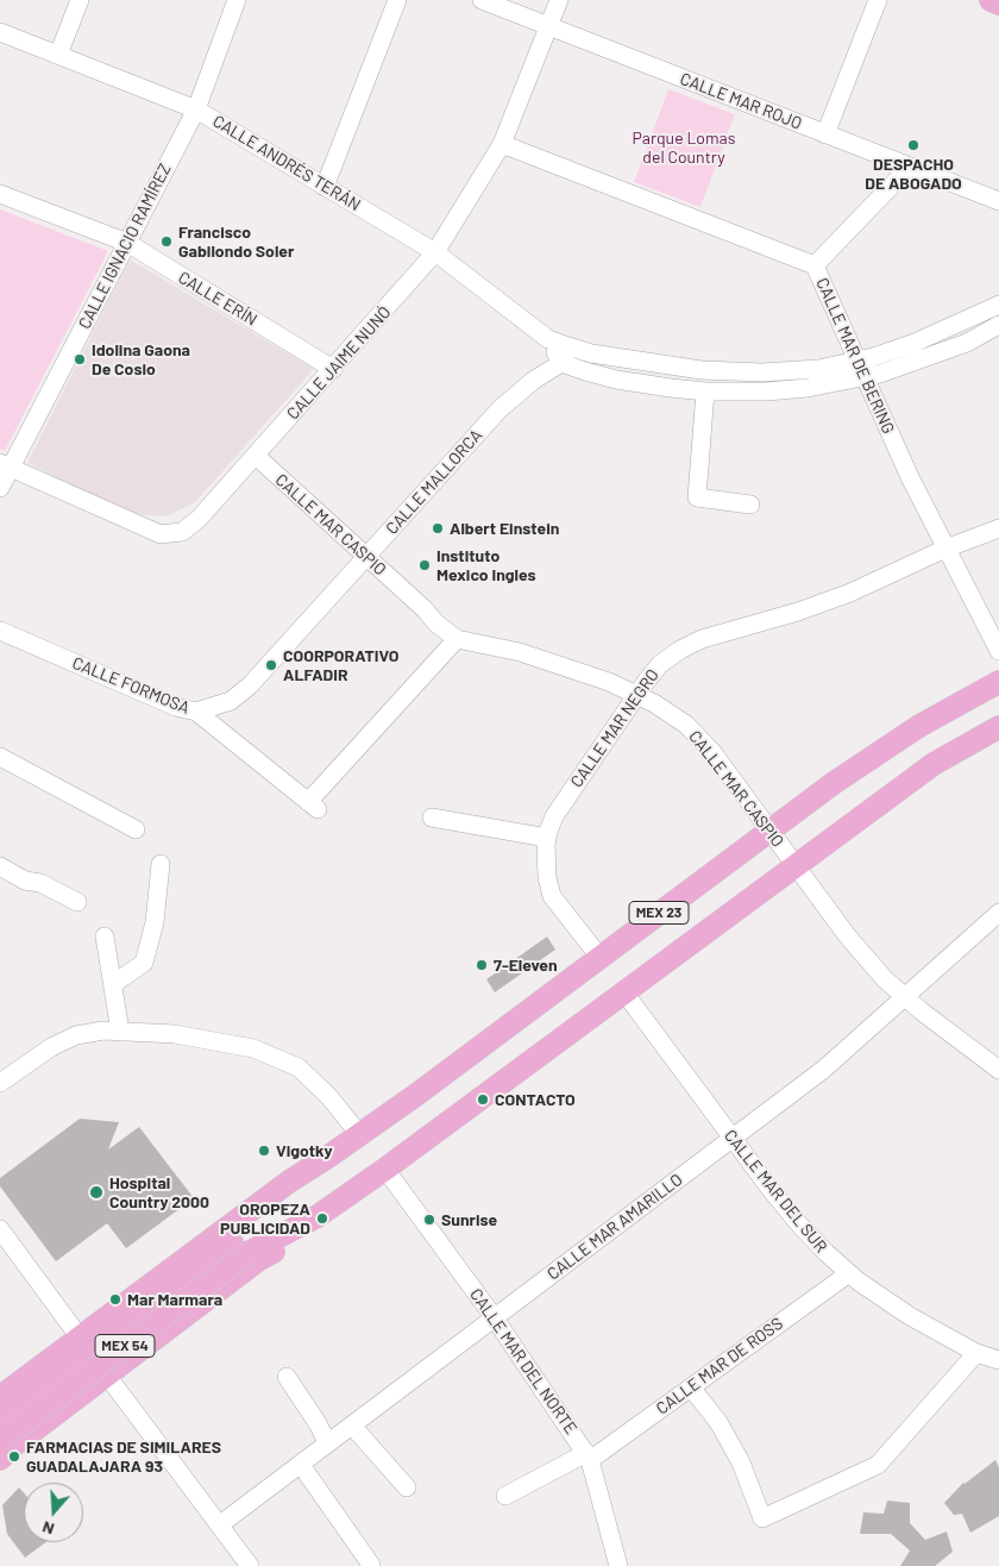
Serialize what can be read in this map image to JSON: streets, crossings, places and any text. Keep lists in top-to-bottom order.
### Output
{
  "streets": {
    "main road": ["MEX 23", "MEX 54"],
    "street": [
      "CALLE MAR ROJO",
      "CALLE ANDRÉS TERÁN",
      "CALLE IGNACIO RAMÍREZ",
      "CALLE ERÍN",
      "CALLE MAR DE BERING",
      "CALLE JAIME NUNÓ",
      "CALLE MALLORCA",
      "CALLE MAR CASPIO",
      "CALLE FORMOSA",
      "CALLE MAR NEGRO",
      "CALLE MAR DEL SUR",
      "CALLE MAR AMARILLO",
      "CALLE MAR DEL NORTE",
      "CALLE MAR DE ROSS"
    ]
  },
  "crossings": [
    ["CALLE MAR ROJO", "CALLE JAIME NUNÓ"],
    ["CALLE ANDRÉS TERÁN", "CALLE IGNACIO RAMÍREZ"],
    ["CALLE ANDRÉS TERÁN", "CALLE JAIME NUNÓ"],
    ["CALLE ANDRÉS TERÁN", "CALLE MALLORCA"],
    ["CALLE IGNACIO RAMÍREZ", "CALLE ERÍN"],
    ["CALLE IGNACIO RAMÍREZ", "CALLE JAIME NUNÓ"],
    ["CALLE ERÍN", "CALLE JAIME NUNÓ"],
    ["CALLE MAR DE BERING", "CALLE JAIME NUNÓ"],
    ["CALLE MAR DE BERING", "CALLE MAR NEGRO"],
    ["CALLE JAIME NUNÓ", "CALLE MAR CASPIO"],
    ["CALLE MALLORCA", "CALLE MAR CASPIO"],
    ["CALLE MALLORCA", "CALLE FORMOSA"],
    ["CALLE MAR CASPIO", "CALLE FORMOSA"],
    ["CALLE MAR CASPIO", "CALLE MAR NEGRO"],
    ["CALLE MAR CASPIO", "MEX 23"],
    ["CALLE MAR CASPIO", "CALLE MAR AMARILLO"],
    ["CALLE MAR NEGRO", "MEX 23"],
    ["MEX 23", "CALLE MAR DEL SUR"],
    ["MEX 23", "MEX 54"],
    ["MEX 23", "CALLE MAR DEL NORTE"],
    ["CALLE MAR DEL SUR", "CALLE MAR AMARILLO"],
    ["CALLE MAR DEL SUR", "CALLE MAR DE ROSS"],
    ["CALLE MAR AMARILLO", "CALLE MAR DEL NORTE"],
    ["CALLE MAR DEL NORTE", "CALLE MAR DE ROSS"]
  ],
  "parks": ["Parque Lomas del Country"],
  "places": [
    "DESPACHO DE ABOGADO",
    "Francisco Gabilondo Soler",
    "Idolina Gaona De Cosio",
    "Albert Einstein",
    "Instituto Mexico Ingles",
    "COORPORATIVO ALFADIR",
    "7-Eleven",
    "CONTACTO",
    "Vigotky",
    "Hospital Country 2000",
    "OROPEZA PUBLICIDAD",
    "Sunrise",
    "Mar Marmara",
    "FARMACIAS DE SIMILARES GUADALAJARA 93"
  ],
  "north": "bottom"
}
